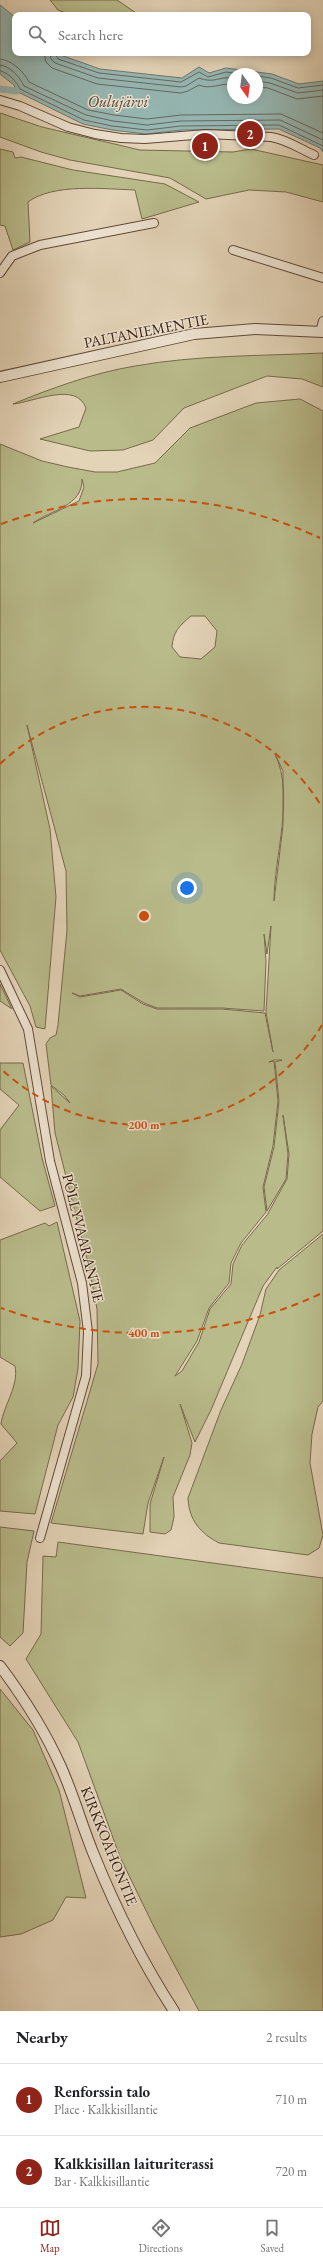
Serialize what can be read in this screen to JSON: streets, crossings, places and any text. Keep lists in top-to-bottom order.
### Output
{
  "streets": {
    "street": ["PALTANIEMENTIE", "PÖLLYVAARANTIE", "KIRKKOAHONTIE"]
  },
  "water": ["Oulujärvi"],
  "north": "bottom",
  "page": {
    "search": "Search here",
    "pins": ["2", "1"],
    "heading": ["Nearby", "2 results"],
    "list": [
      {
        "mark": "1",
        "name": "Renforssin talo",
        "note": "Place · Kalkkisillantie",
        "value": "710 m"
      },
      {
        "mark": "2",
        "name": "Kalkkisillan laituriterassi",
        "note": "Bar · Kalkkisillantie",
        "value": "720 m"
      }
    ],
    "nav": ["Map", "Directions", "Saved"]
  },
  "rings": ["200 m", "400 m"]
}
